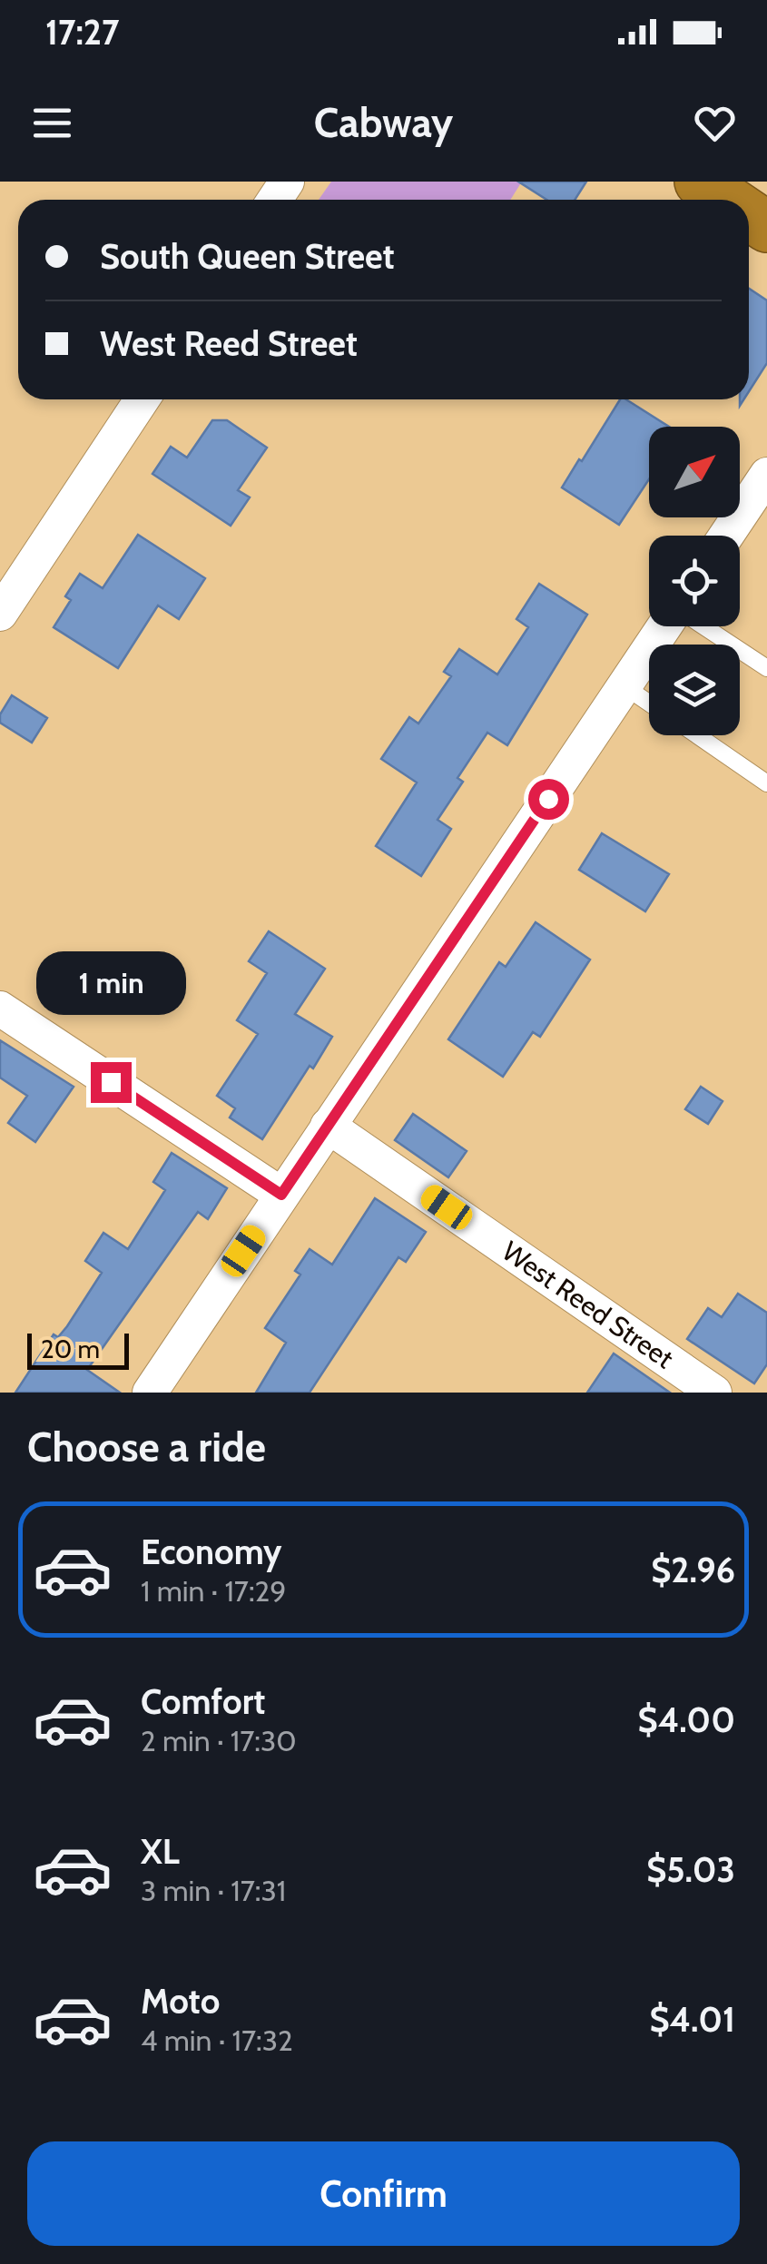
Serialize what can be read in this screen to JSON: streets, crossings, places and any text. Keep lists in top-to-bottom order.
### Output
{
  "streets": {
    "street": ["West Reed Street"]
  },
  "scale_bar": "20 m",
  "north": "top right",
  "page": {
    "status": "17:27",
    "header": "Cabway",
    "banner": ["South Queen Street", "West Reed Street"],
    "bubble": "1 min",
    "scale": "20 m",
    "heading": "Choose a ride",
    "list": [
      {
        "name": "Economy",
        "note": "1 min · 17:29",
        "value": "$2.96"
      },
      {
        "name": "Comfort",
        "note": "2 min · 17:30",
        "value": "$4.00"
      },
      {
        "name": "XL",
        "note": "3 min · 17:31",
        "value": "$5.03"
      },
      {
        "name": "Moto",
        "note": "4 min · 17:32",
        "value": "$4.01"
      }
    ],
    "buttons": "Confirm"
  }
}
